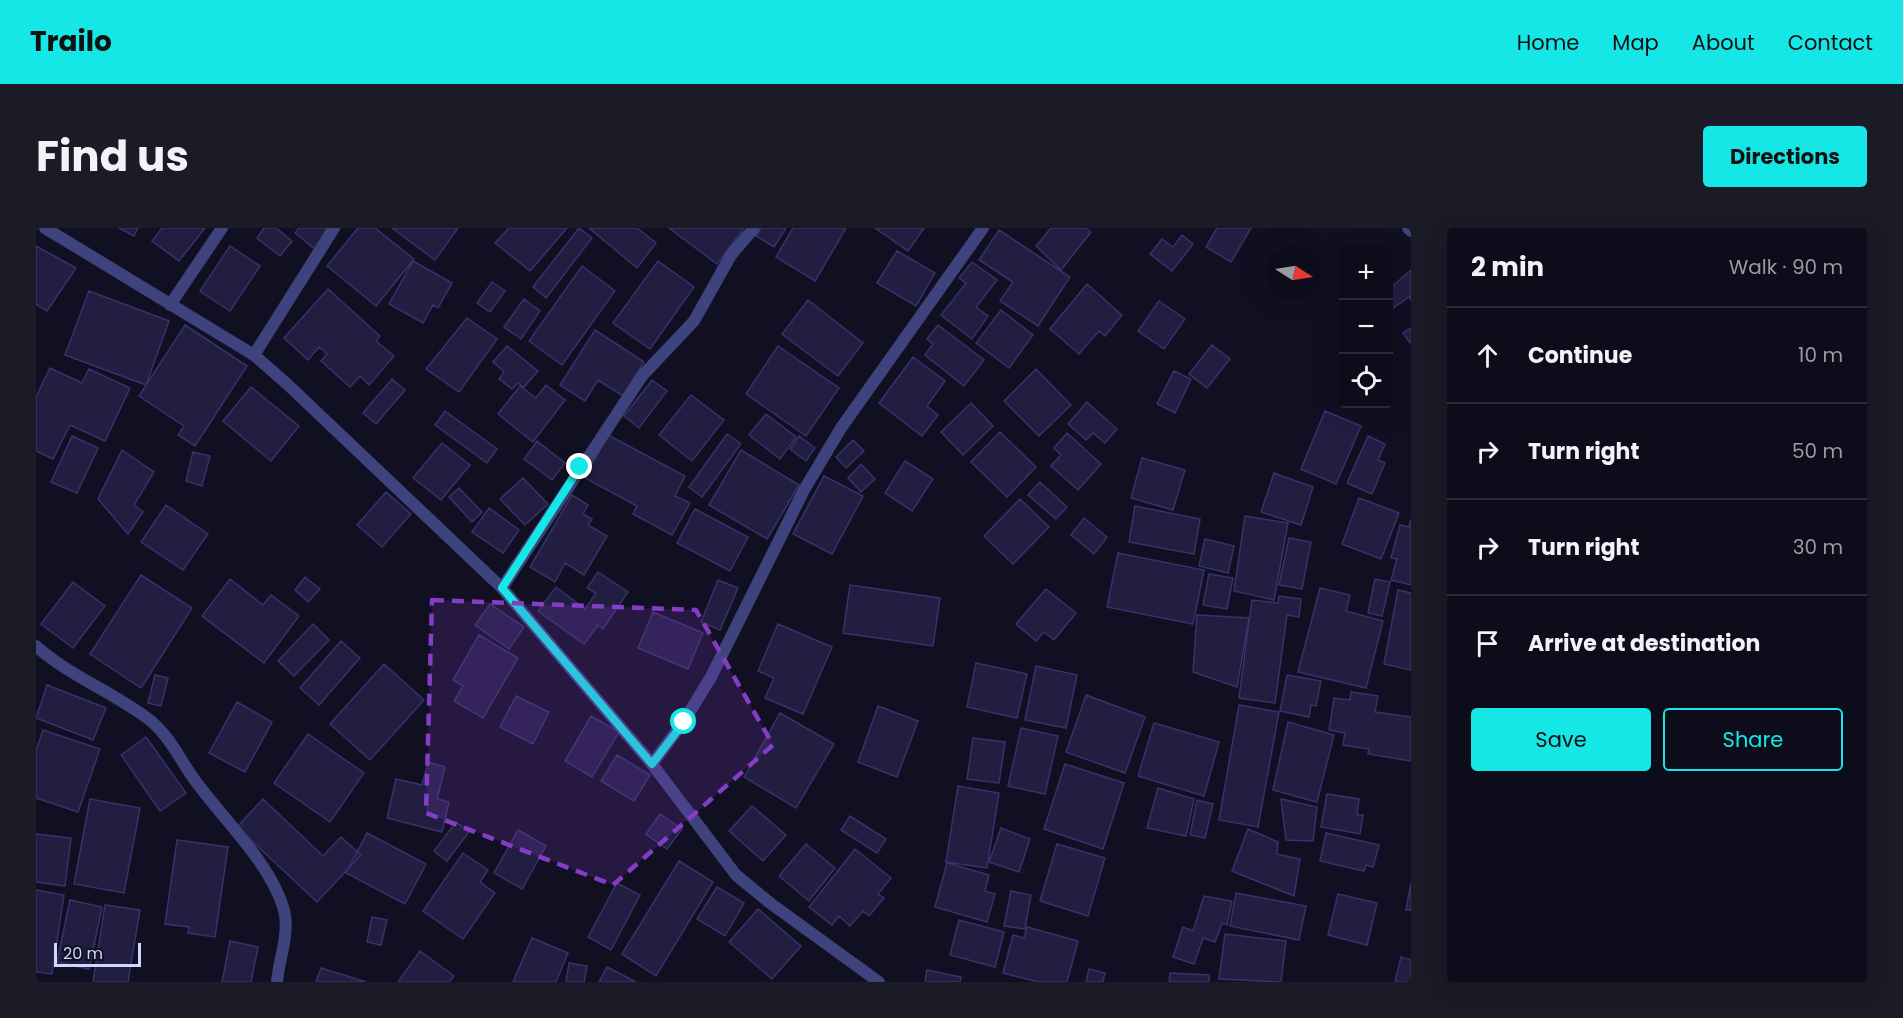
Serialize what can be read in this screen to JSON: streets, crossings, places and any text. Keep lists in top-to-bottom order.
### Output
{
  "scale_bar": "20 m",
  "north": "right",
  "page": {
    "header": "Trailo",
    "nav": [
      "Home",
      "Map",
      "About",
      "Contact"
    ],
    "title": "Find us",
    "buttons": [
      "Directions",
      ["Save", "Share"]
    ],
    "heading": ["2 min", "Walk · 90 m"],
    "map_buttons": ["+", "−"],
    "list": [
      ["Continue", "10 m"],
      ["Turn right", "50 m"],
      ["Turn right", "30 m"],
      "Arrive at destination"
    ],
    "scale": "20 m"
  }
}
